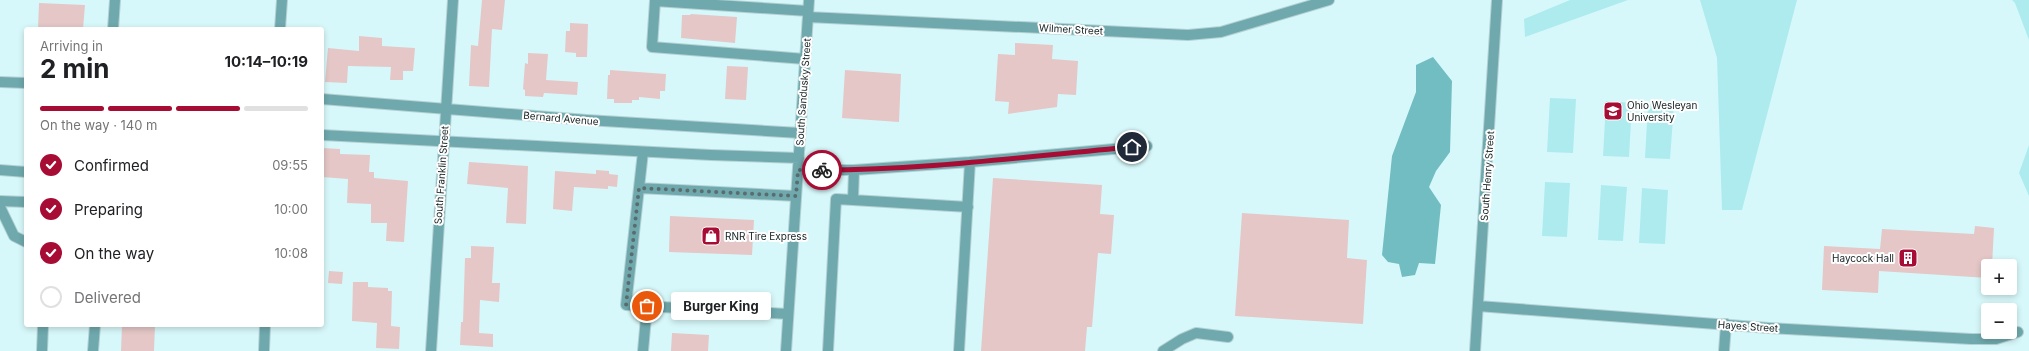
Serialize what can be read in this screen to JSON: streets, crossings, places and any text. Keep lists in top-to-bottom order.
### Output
{
  "streets": {
    "street": [
      "Wilmer Street",
      "South Sandusky Street",
      "Bernard Avenue",
      "South Franklin Street",
      "South Henry Street",
      "Hayes Street"
    ]
  },
  "crossings": [
    ["Wilmer Street", "South Sandusky Street"],
    ["South Sandusky Street", "Bernard Avenue"],
    ["Bernard Avenue", "South Franklin Street"],
    ["South Henry Street", "Hayes Street"]
  ],
  "places": {
    "school or university": ["Ohio Wesleyan University"],
    "shop": ["RNR Tire Express"],
    "building": ["Haycock Hall"],
    "other": ["Burger King"]
  },
  "page": {
    "heading": ["2 min", "Arriving in", "10:14–10:19"],
    "bar": "On the way · 140 m",
    "list": [
      ["Confirmed", "09:55"],
      ["Preparing", "10:00"],
      ["On the way", "10:08"],
      "Delivered"
    ],
    "map_buttons": ["+", "−"],
    "bubble": "Burger King"
  }
}
